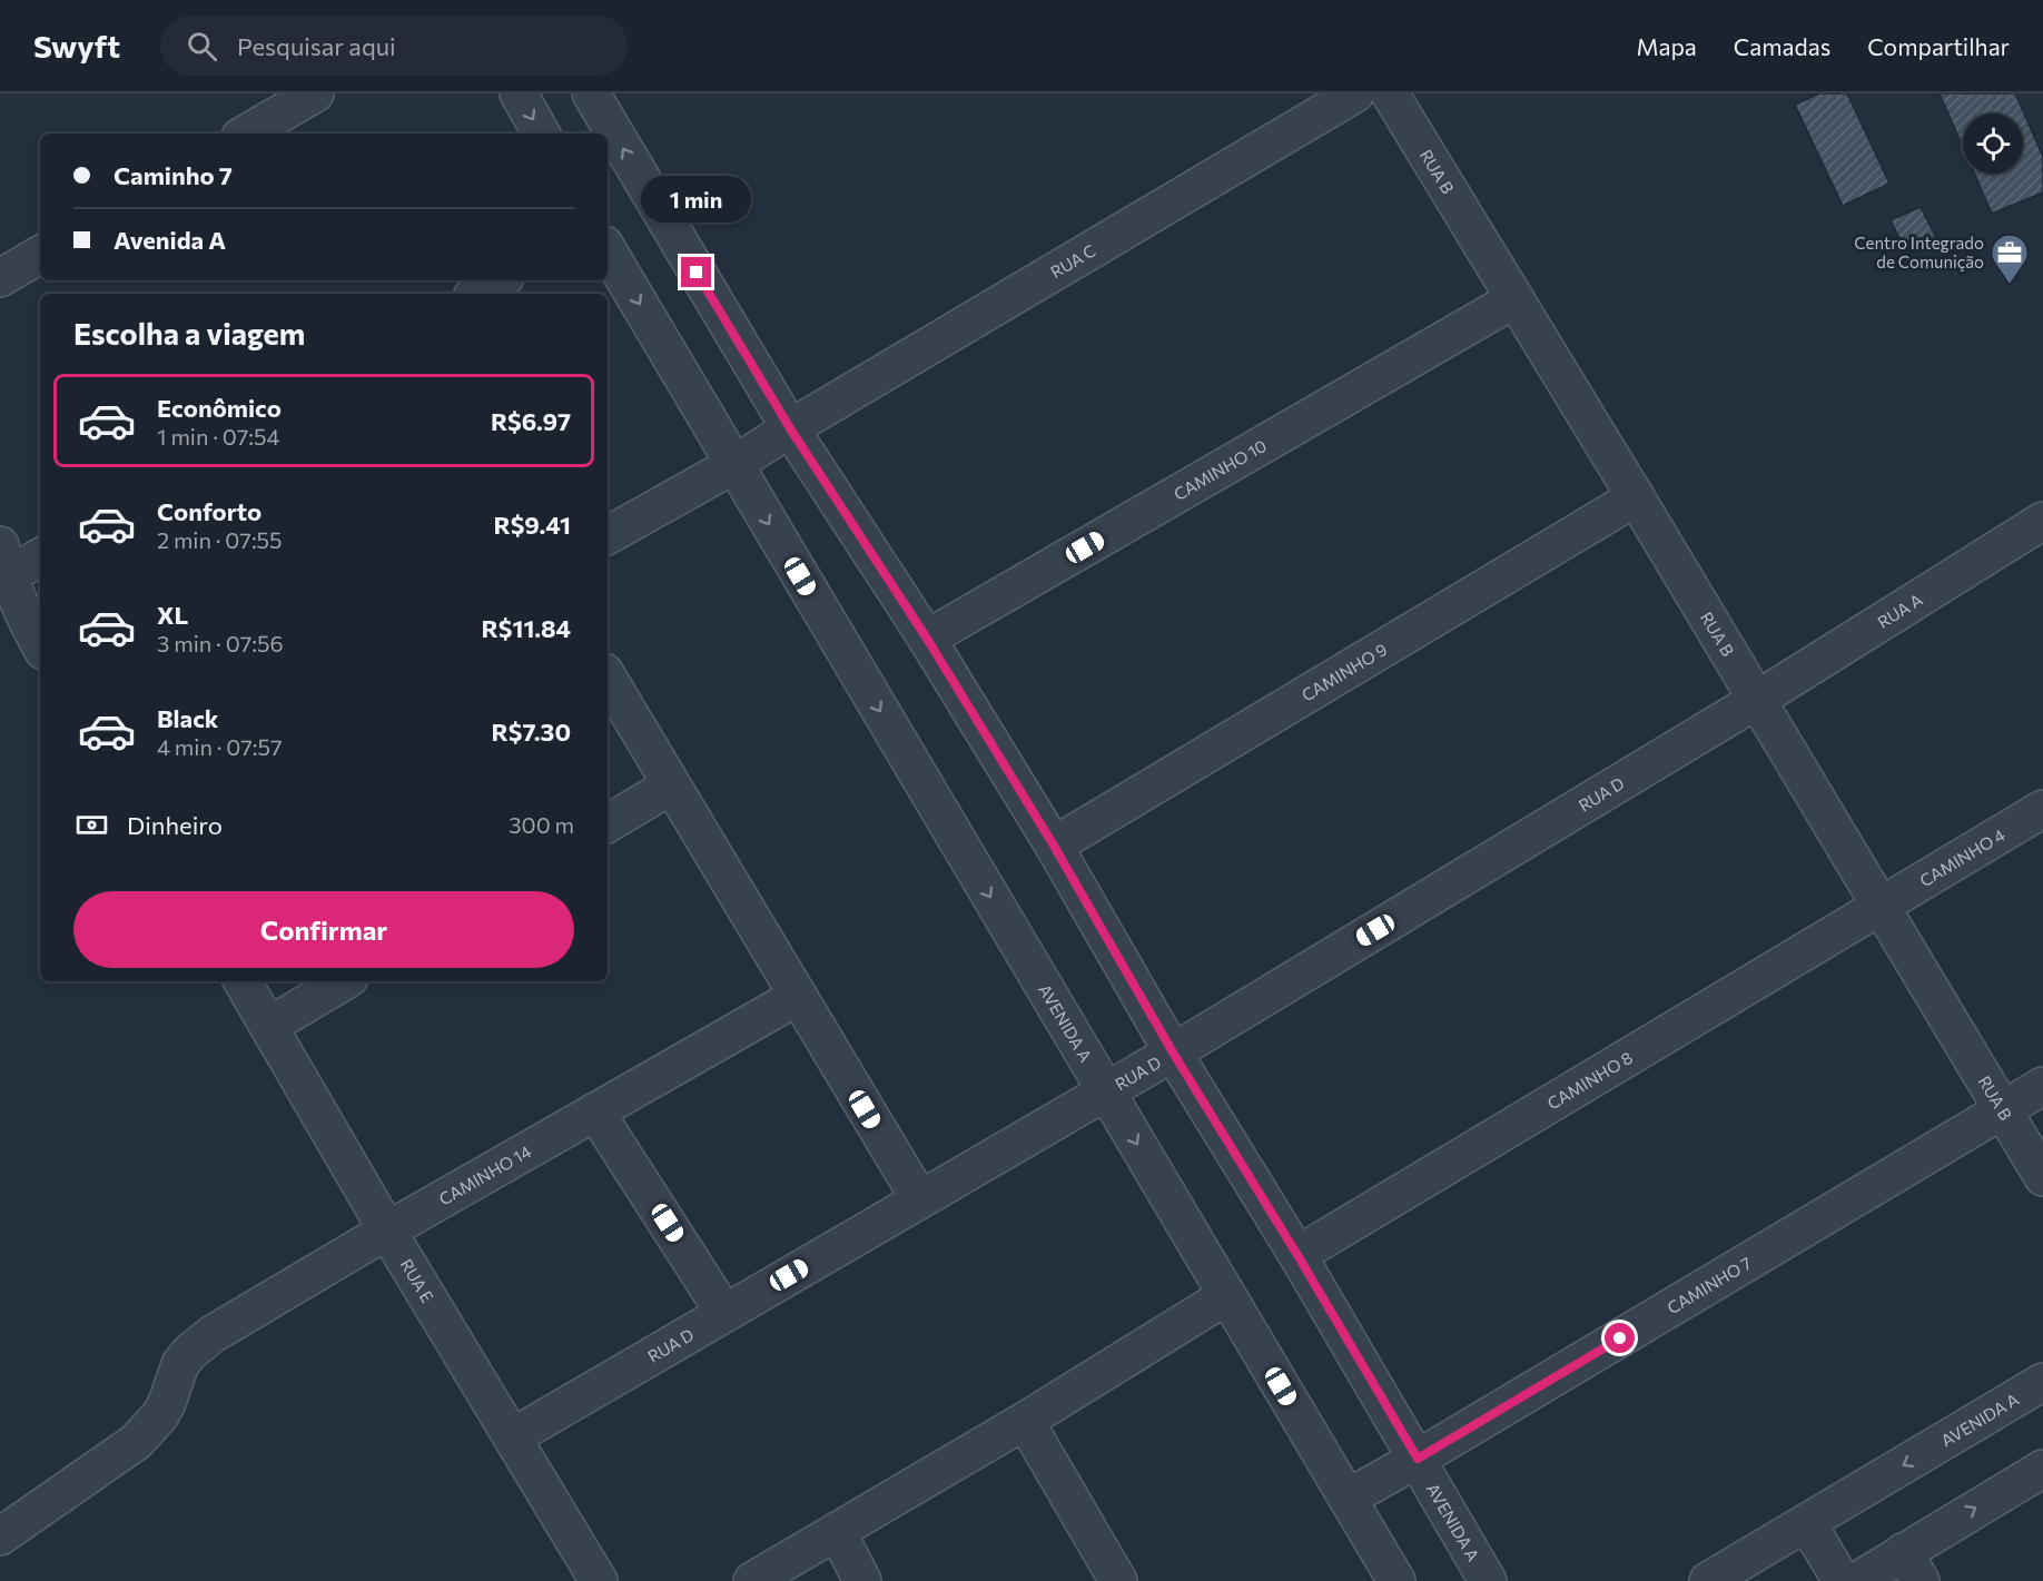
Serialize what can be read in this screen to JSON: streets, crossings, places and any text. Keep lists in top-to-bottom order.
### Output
{
  "streets": {
    "street": [
      "RUA B",
      "RUA C",
      "CAMINHO 10",
      "RUA A",
      "CAMINHO 9",
      "RUA D",
      "CAMINHO 4",
      "AVENIDA A",
      "CAMINHO 8",
      "CAMINHO 14",
      "RUA E",
      "CAMINHO 7"
    ]
  },
  "crossings": [
    ["RUA B", "CAMINHO 10"],
    ["RUA B", "RUA A"],
    ["RUA B", "CAMINHO 9"],
    ["RUA B", "RUA D"],
    ["RUA B", "CAMINHO 4"],
    ["RUA B", "CAMINHO 8"],
    ["RUA B", "CAMINHO 7"],
    ["RUA C", "AVENIDA A"],
    ["CAMINHO 10", "AVENIDA A"],
    ["RUA A", "RUA D"],
    ["CAMINHO 9", "AVENIDA A"],
    ["RUA D", "AVENIDA A"],
    ["RUA D", "RUA E"],
    ["CAMINHO 4", "CAMINHO 8"],
    ["AVENIDA A", "CAMINHO 8"],
    ["AVENIDA A", "CAMINHO 7"],
    ["CAMINHO 14", "RUA E"]
  ],
  "places": {
    "office": ["Centro Integrado de Comunição"]
  },
  "page": {
    "header": "Swyft",
    "search": "Pesquisar aqui",
    "nav": ["Mapa", "Camadas", "Compartilhar"],
    "banner": ["Caminho 7", "Avenida A"],
    "bubble": "1 min",
    "heading": "Escolha a viagem",
    "list": [
      {
        "name": "Econômico",
        "note": "1 min · 07:54",
        "value": "R$6.97"
      },
      {
        "name": "Conforto",
        "note": "2 min · 07:55",
        "value": "R$9.41"
      },
      {
        "name": "XL",
        "note": "3 min · 07:56",
        "value": "R$11.84"
      },
      {
        "name": "Black",
        "note": "4 min · 07:57",
        "value": "R$7.30"
      }
    ],
    "pay": ["Dinheiro", "300 m"],
    "buttons": "Confirmar"
  }
}
